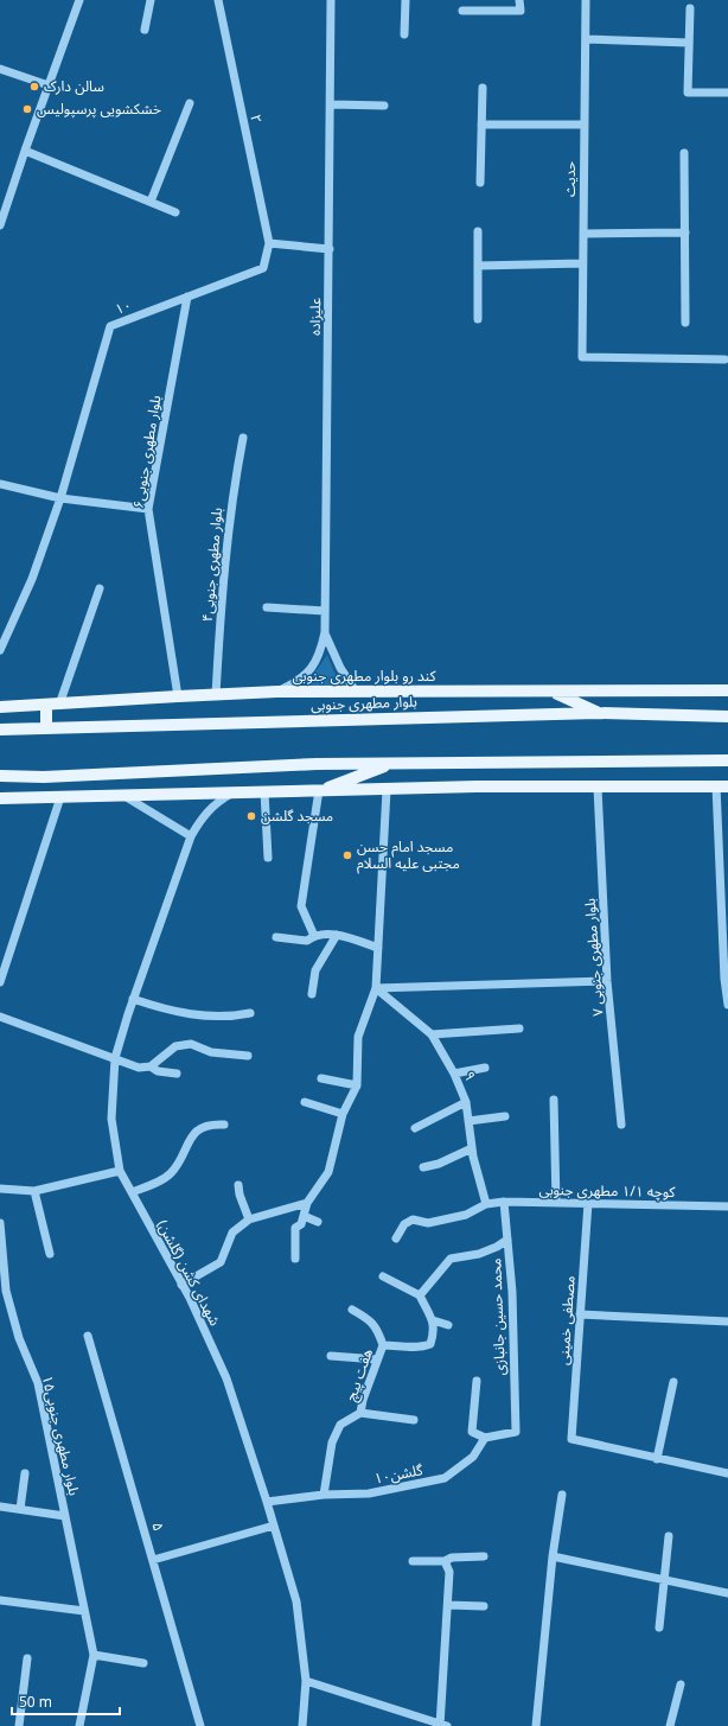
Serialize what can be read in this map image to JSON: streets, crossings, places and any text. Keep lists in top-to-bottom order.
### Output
{
  "streets": {
    "main road": ["کند رو بلوار مطهری جنوبی", "بلوار مطهری جنوبی"],
    "street": [
      "۲",
      "حدیث",
      "۱۰",
      "علیزاده",
      "بلوار مطهری جنوبی۶",
      "بلوار مطهری جنوبی۴",
      "۷ بلوار مطهری جنوبی",
      "۹",
      "کوچه ۱/۱ مطهری جنوبی",
      "شهدای کشن (گلشن)",
      "محمد حسین جانبازی",
      "مصطفی خمینی",
      "هفت پیچ",
      "بلوار مطهری جنوبی۱۵",
      "گلشن۱۰",
      "۵"
    ]
  },
  "crossings": [
    ["۲", "۱۰"],
    ["۱۰", "بلوار مطهری جنوبی۶"],
    ["علیزاده", "کند رو بلوار مطهری جنوبی"],
    ["بلوار مطهری جنوبی۶", "کند رو بلوار مطهری جنوبی"],
    ["بلوار مطهری جنوبی۴", "کند رو بلوار مطهری جنوبی"],
    ["۹", "کوچه ۱/۱ مطهری جنوبی"],
    ["کوچه ۱/۱ مطهری جنوبی", "محمد حسین جانبازی"],
    ["کوچه ۱/۱ مطهری جنوبی", "مصطفی خمینی"],
    ["شهدای کشن (گلشن)", "گلشن۱۰"],
    ["محمد حسین جانبازی", "گلشن۱۰"],
    ["هفت پیچ", "گلشن۱۰"]
  ],
  "places": [
    "سالن دارک",
    "خشکشویی پرسپولیس",
    "مسجد گلشن",
    "مسجد امام حسن مجتبی علیه السلام"
  ],
  "scale_bar": "50 m"
}
